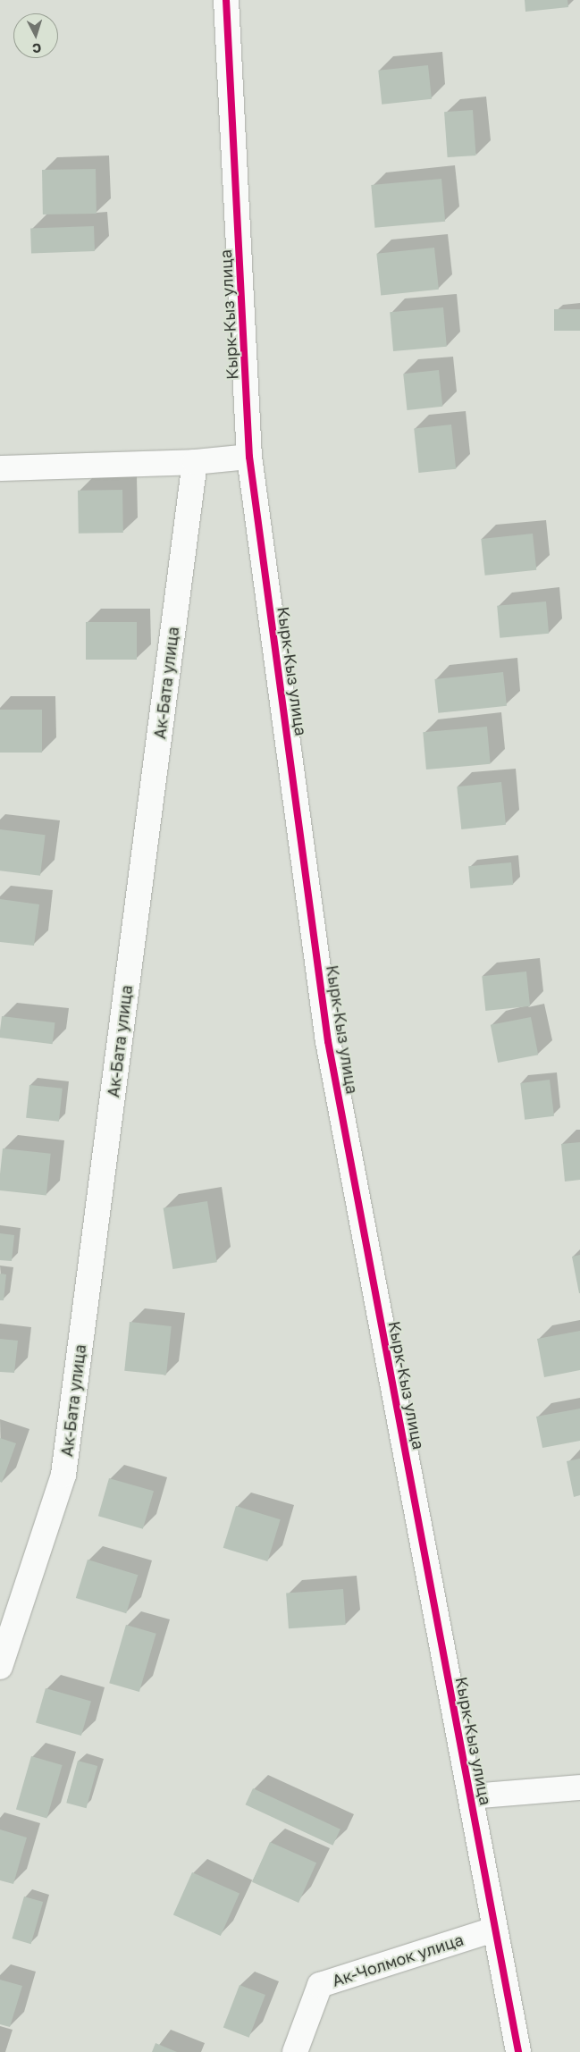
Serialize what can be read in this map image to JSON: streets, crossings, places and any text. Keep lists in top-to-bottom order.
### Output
{
  "streets": {
    "street": ["Кырк-Кыз улица", "Ак-Бата улица", "Ак-Чолмок улица"]
  },
  "crossings": [
    ["Кырк-Кыз улица", "Ак-Чолмок улица"]
  ],
  "north": "bottom"
}
